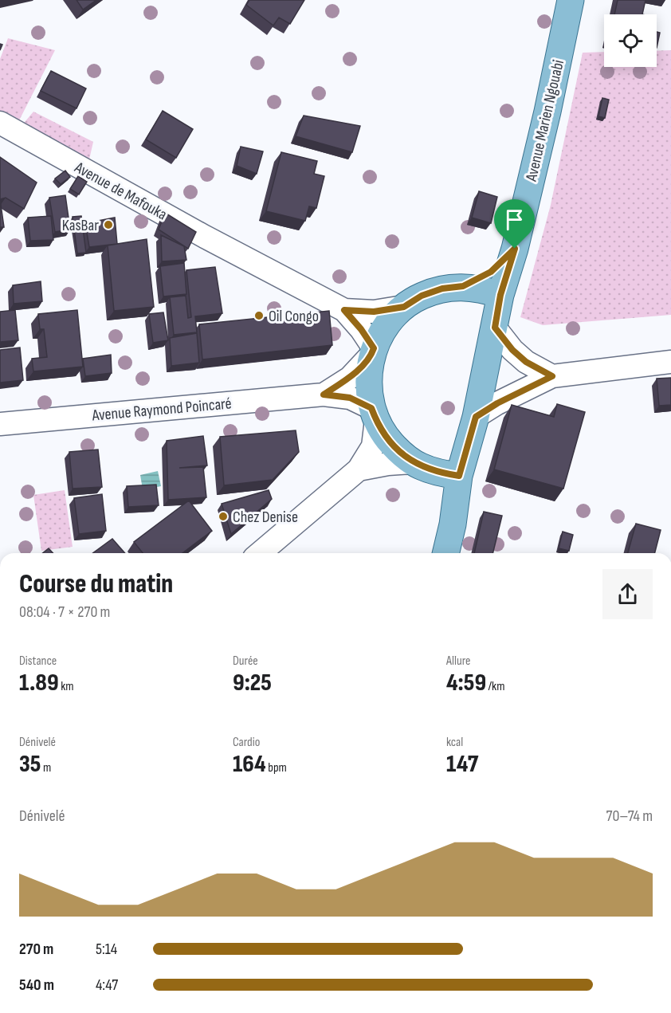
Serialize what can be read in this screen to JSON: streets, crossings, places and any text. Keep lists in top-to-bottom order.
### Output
{
  "streets": {
    "main road": ["Avenue Marien Ngouabi"],
    "street": ["Avenue de Mafouka", "Avenue Raymond Poincaré"]
  },
  "places": ["KasBar", "Oil Congo", "Chez Denise"],
  "page": {
    "heading": ["Course du matin", "08:04 · 7 × 270 m"],
    "stats": [
      ["Distance", "1.89 km"],
      ["Durée", "9:25"],
      ["Allure", "4:59 /km"],
      ["Dénivelé", "35 m"],
      ["Cardio", "164 bpm"],
      ["kcal", "147"]
    ],
    "chart": ["Dénivelé", "70–74 m"],
    "list": [
      {
        "name": "270 m",
        "note": "5:14"
      },
      {
        "name": "540 m",
        "note": "4:47"
      }
    ]
  }
}
